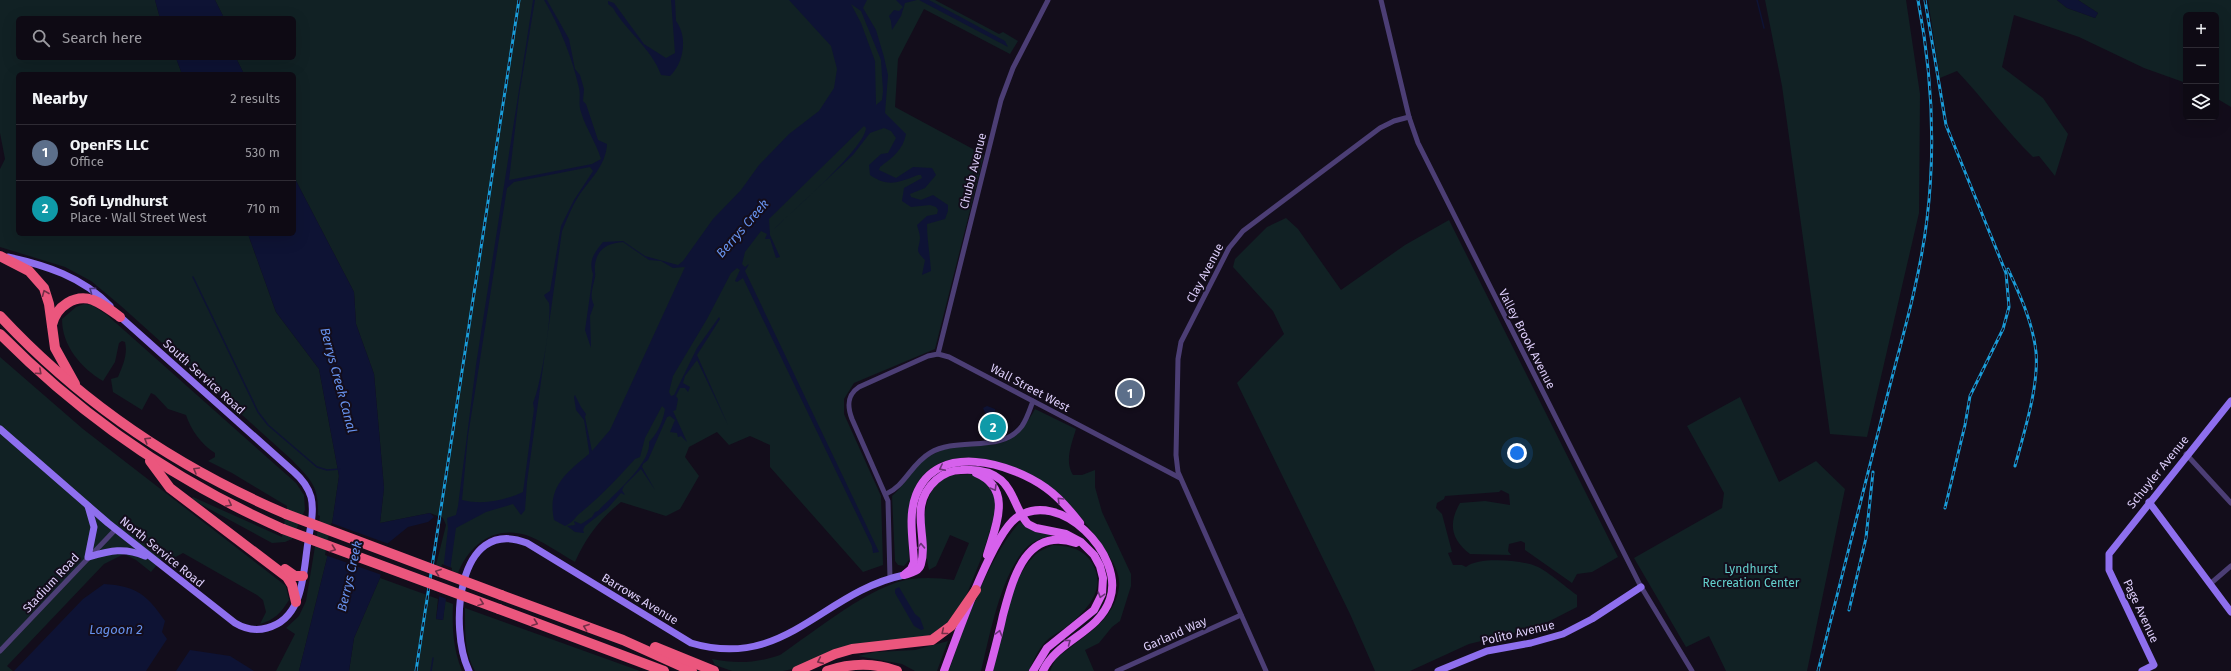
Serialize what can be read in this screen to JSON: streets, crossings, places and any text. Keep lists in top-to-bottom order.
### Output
{
  "streets": {
    "street": [
      "Chubb Avenue",
      "Clay Avenue",
      "Valley Brook Avenue",
      "South Service Road",
      "Wall Street West",
      "Schuyler Avenue",
      "North Service Road",
      "Stadium Road",
      "Barrows Avenue",
      "Page Avenue",
      "Polito Avenue",
      "Garland Way"
    ]
  },
  "crossings": [
    ["Chubb Avenue", "Wall Street West"],
    ["Clay Avenue", "Valley Brook Avenue"],
    ["Clay Avenue", "Wall Street West"],
    ["Valley Brook Avenue", "Polito Avenue"],
    ["South Service Road", "North Service Road"],
    ["Schuyler Avenue", "Page Avenue"],
    ["North Service Road", "Stadium Road"]
  ],
  "water": ["Berrys Creek", "Berrys Creek Canal", "Lagoon 2"],
  "parks": ["Lyndhurst Recreation Center"],
  "page": {
    "map_buttons": ["+", "−"],
    "search": "Search here",
    "heading": ["Nearby", "2 results"],
    "list": [
      {
        "mark": "1",
        "name": "OpenFS LLC",
        "note": "Office",
        "value": "530 m"
      },
      {
        "mark": "2",
        "name": "Sofi Lyndhurst",
        "note": "Place · Wall Street West",
        "value": "710 m"
      }
    ],
    "pins": ["1", "2"]
  }
}
